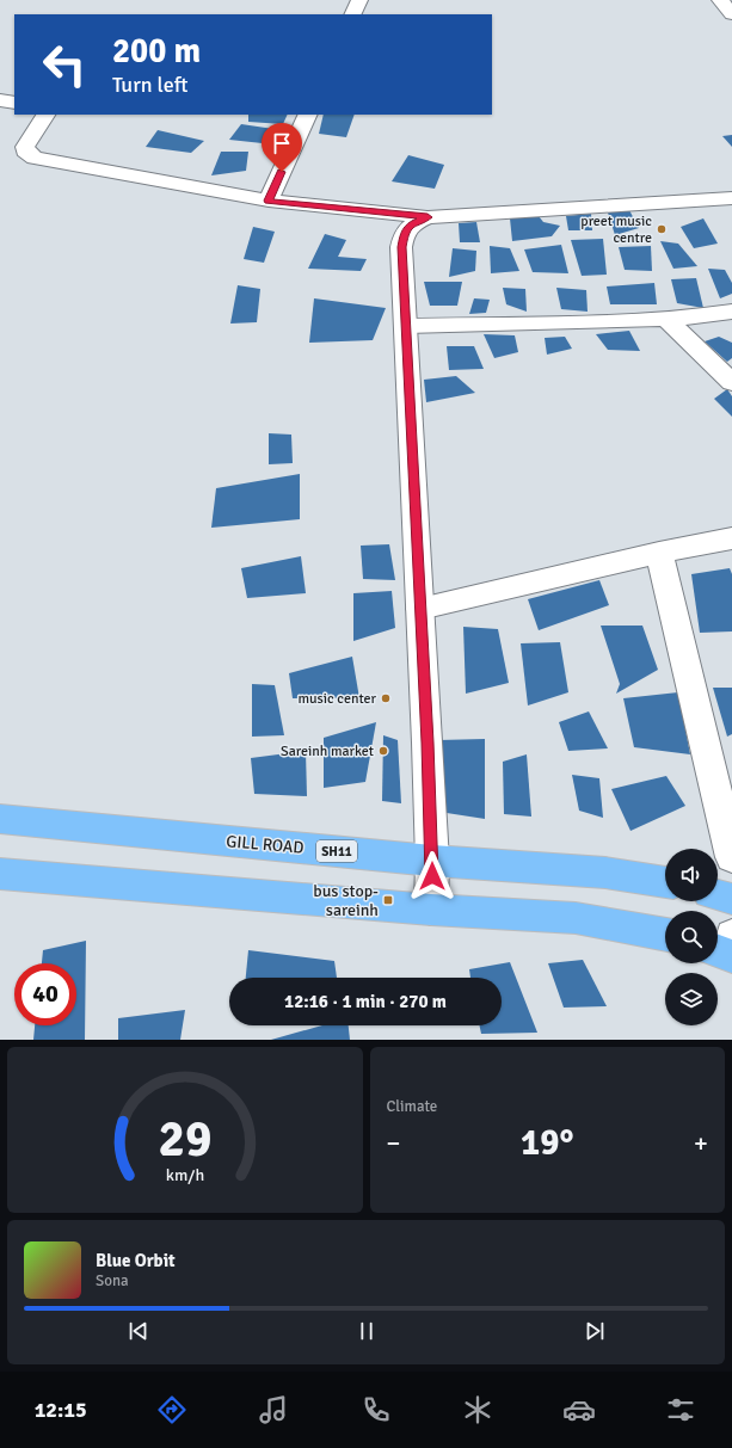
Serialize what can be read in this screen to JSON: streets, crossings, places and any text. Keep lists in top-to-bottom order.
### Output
{
  "streets": {
    "main road": ["GILL ROAD", "SH11"]
  },
  "places": {
    "other": ["preet music centre", "music center", "Sareinh market"],
    "transit": ["bus stop- sareinh"]
  },
  "page": {
    "turn": ["200 m", "Turn left"],
    "limit": "40",
    "trip": "12:16 · 1 min · 270 m",
    "tile": "Climate",
    "heat": ["−", "19°", "+"],
    "song": ["Blue Orbit", "Sona"],
    "tabs": "12:15",
    "gauge": ["29", "km/h"]
  }
}
